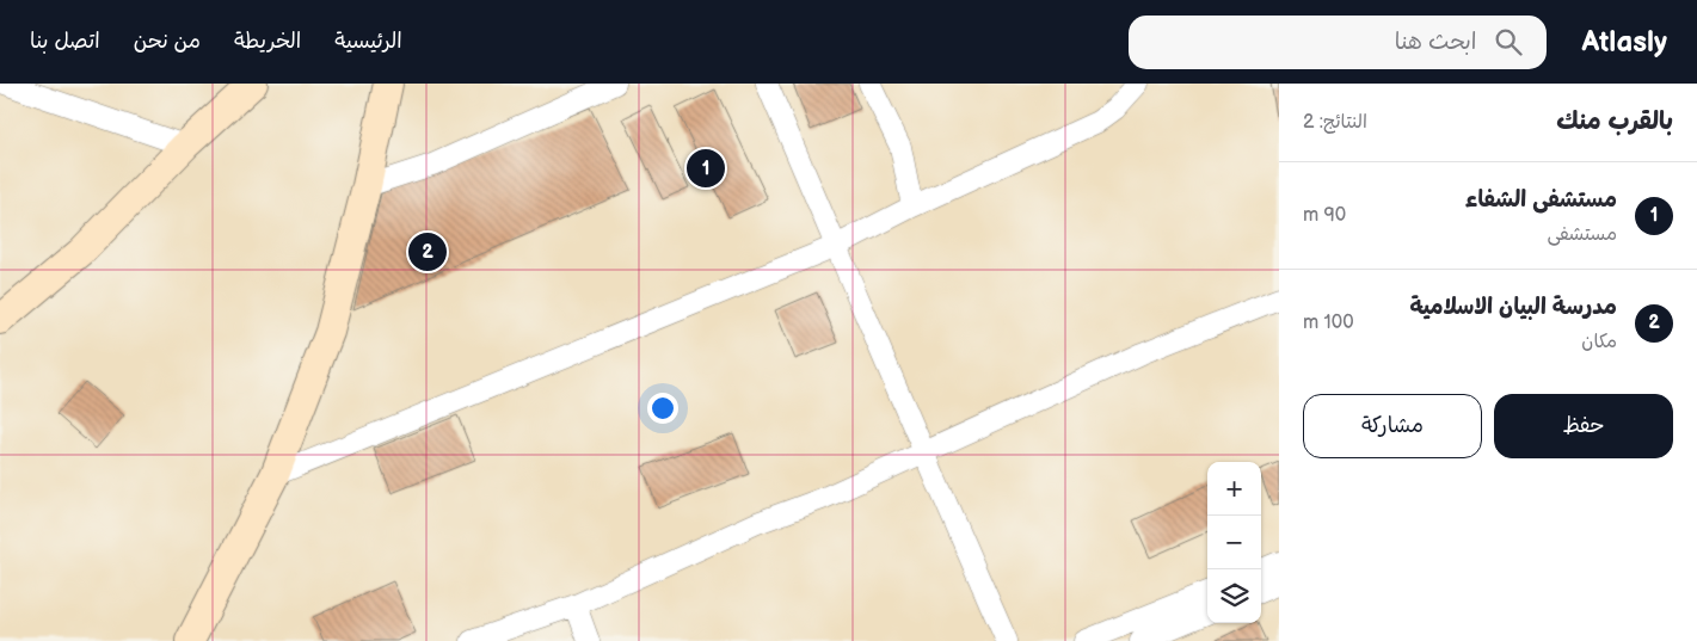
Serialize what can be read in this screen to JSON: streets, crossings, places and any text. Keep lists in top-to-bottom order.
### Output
{
  "page": {
    "header": "Atlasly",
    "search": "ابحث هنا",
    "nav": [
      "الرئيسية",
      "الخريطة",
      "من نحن",
      "اتصل بنا"
    ],
    "heading": ["بالقرب منك", "النتائج: 2"],
    "pins": ["1", "2"],
    "list": [
      {
        "mark": "1",
        "name": "مستشفى الشفاء",
        "note": "مستشفى",
        "value": "90 m"
      },
      {
        "mark": "2",
        "name": "مدرسة البيان الاسلامية",
        "note": "مكان",
        "value": "100 m"
      }
    ],
    "buttons": ["حفظ", "مشاركة"],
    "map_buttons": ["+", "−"]
  }
}
